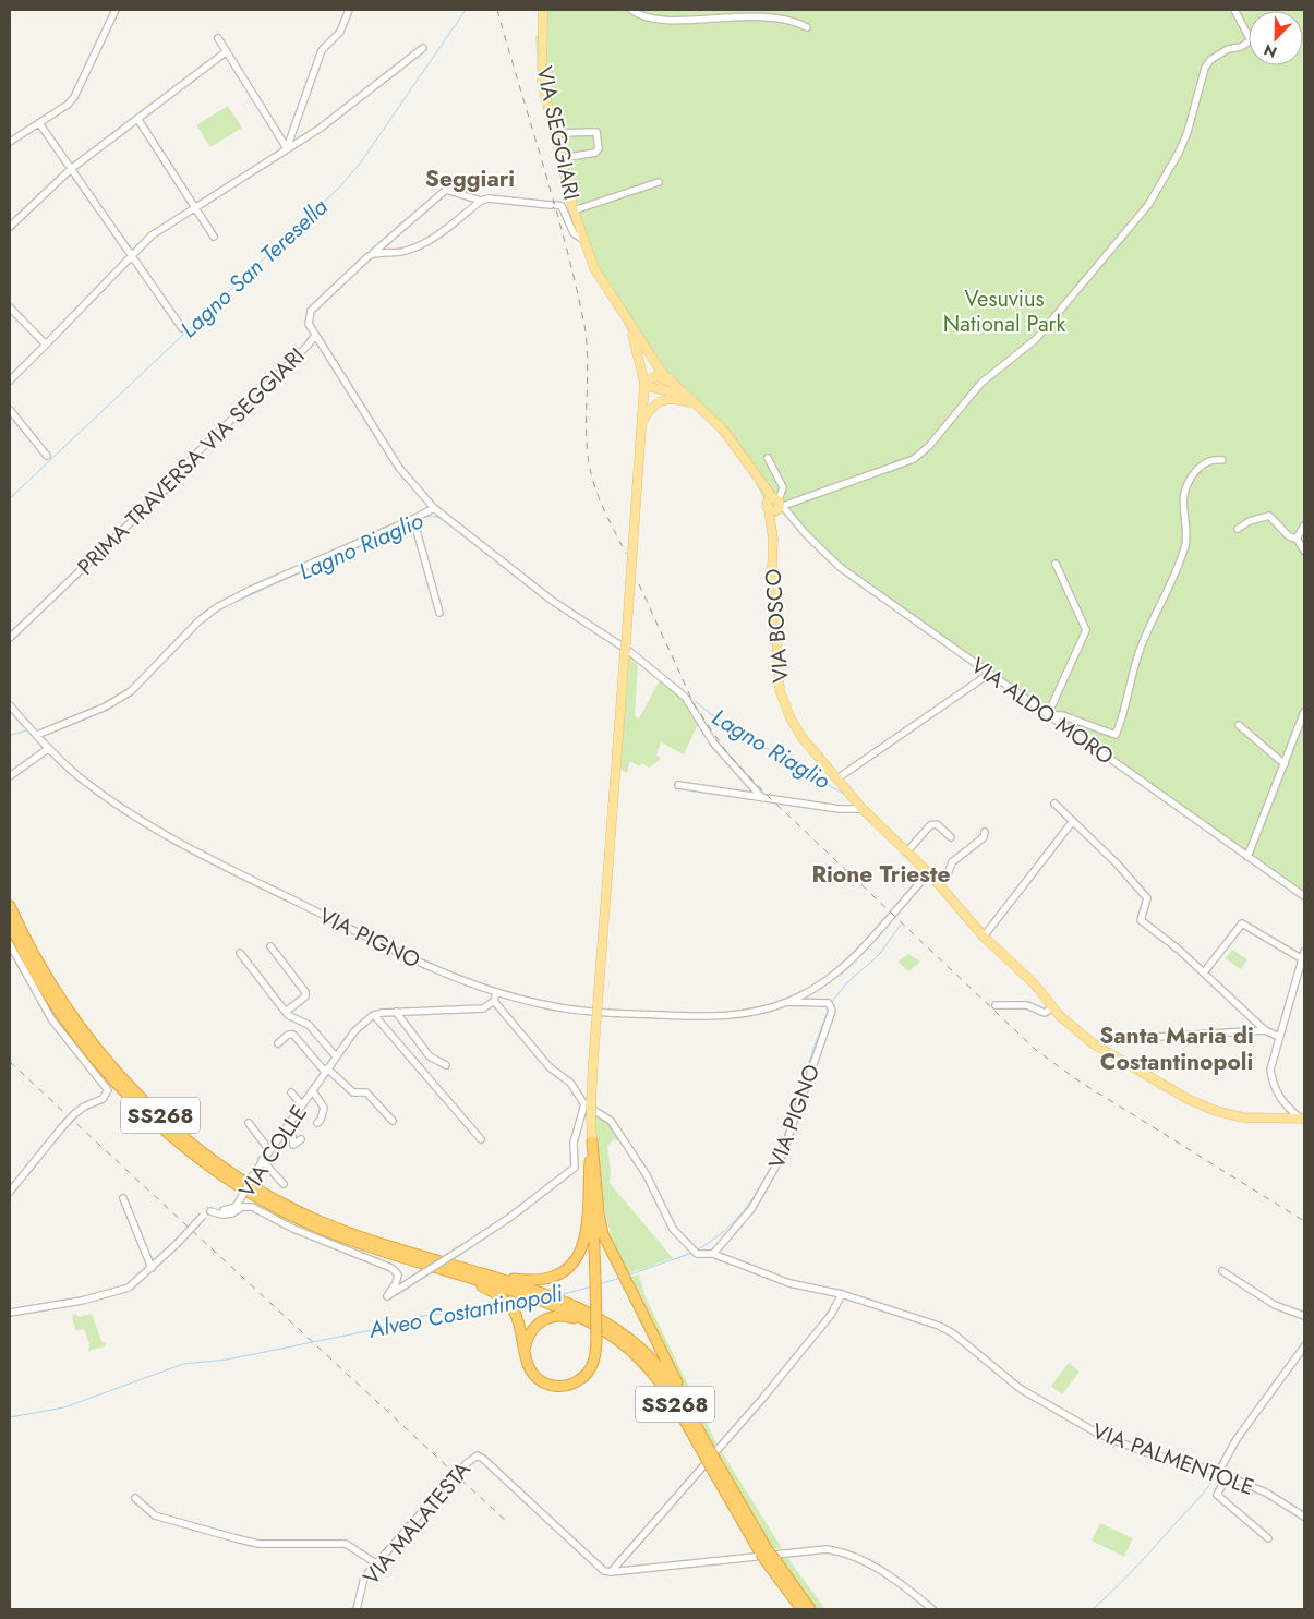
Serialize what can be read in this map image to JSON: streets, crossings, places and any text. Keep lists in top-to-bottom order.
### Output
{
  "streets": {
    "highway": ["SS268"],
    "main road": ["VIA SEGGIARI", "VIA BOSCO"],
    "street": [
      "PRIMA TRAVERSA VIA SEGGIARI",
      "VIA ALDO MORO",
      "VIA PIGNO",
      "VIA COLLE",
      "VIA PALMENTOLE",
      "VIA MALATESTA"
    ]
  },
  "crossings": [
    ["VIA SEGGIARI", "VIA BOSCO"],
    ["VIA BOSCO", "VIA ALDO MORO"],
    ["VIA BOSCO", "VIA PIGNO"],
    ["VIA PIGNO", "VIA PALMENTOLE"]
  ],
  "districts": ["Seggiari", "Rione Trieste", "Santa Maria di Costantinopoli"],
  "water": ["Lagno San Teresella", "Lagno Riaglio", "Alveo Costantinopoli"],
  "parks": ["Vesuvius National Park"],
  "north": "bottom left"
}
